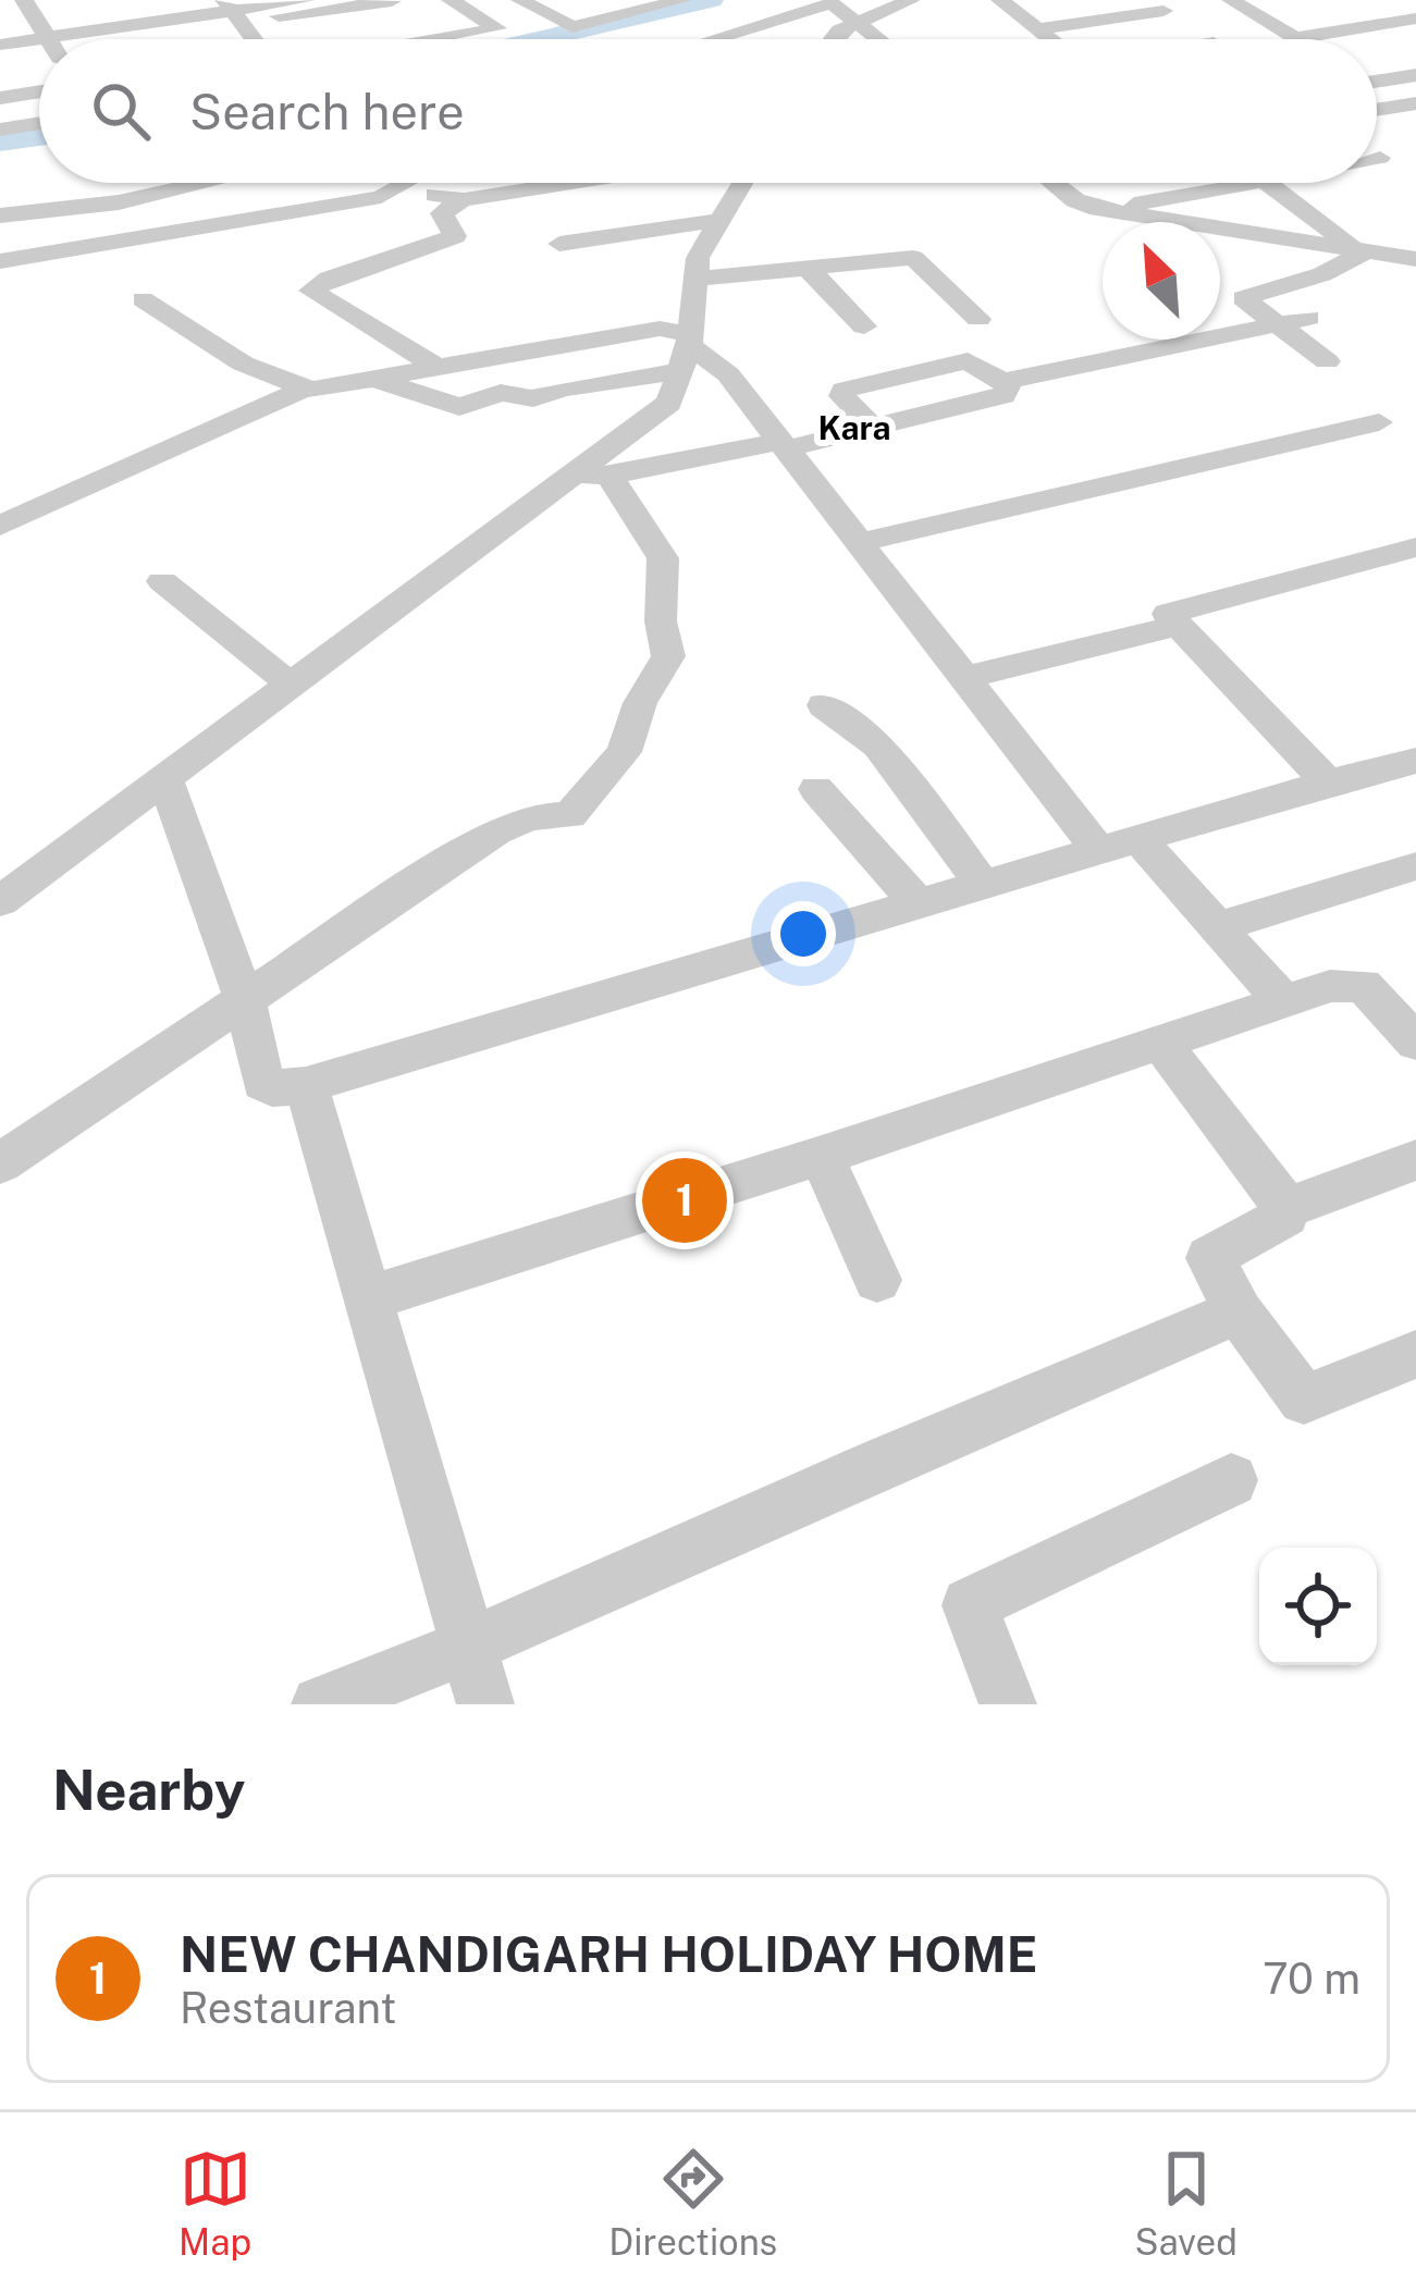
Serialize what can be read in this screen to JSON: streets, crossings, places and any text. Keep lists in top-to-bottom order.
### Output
{
  "districts": ["Kara"],
  "north": "top left",
  "page": {
    "search": "Search here",
    "pins": "1",
    "heading": "Nearby",
    "list": [
      {
        "mark": "1",
        "name": "NEW CHANDIGARH HOLIDAY HOME",
        "note": "Restaurant",
        "value": "70 m"
      }
    ],
    "nav": ["Map", "Directions", "Saved"]
  }
}
